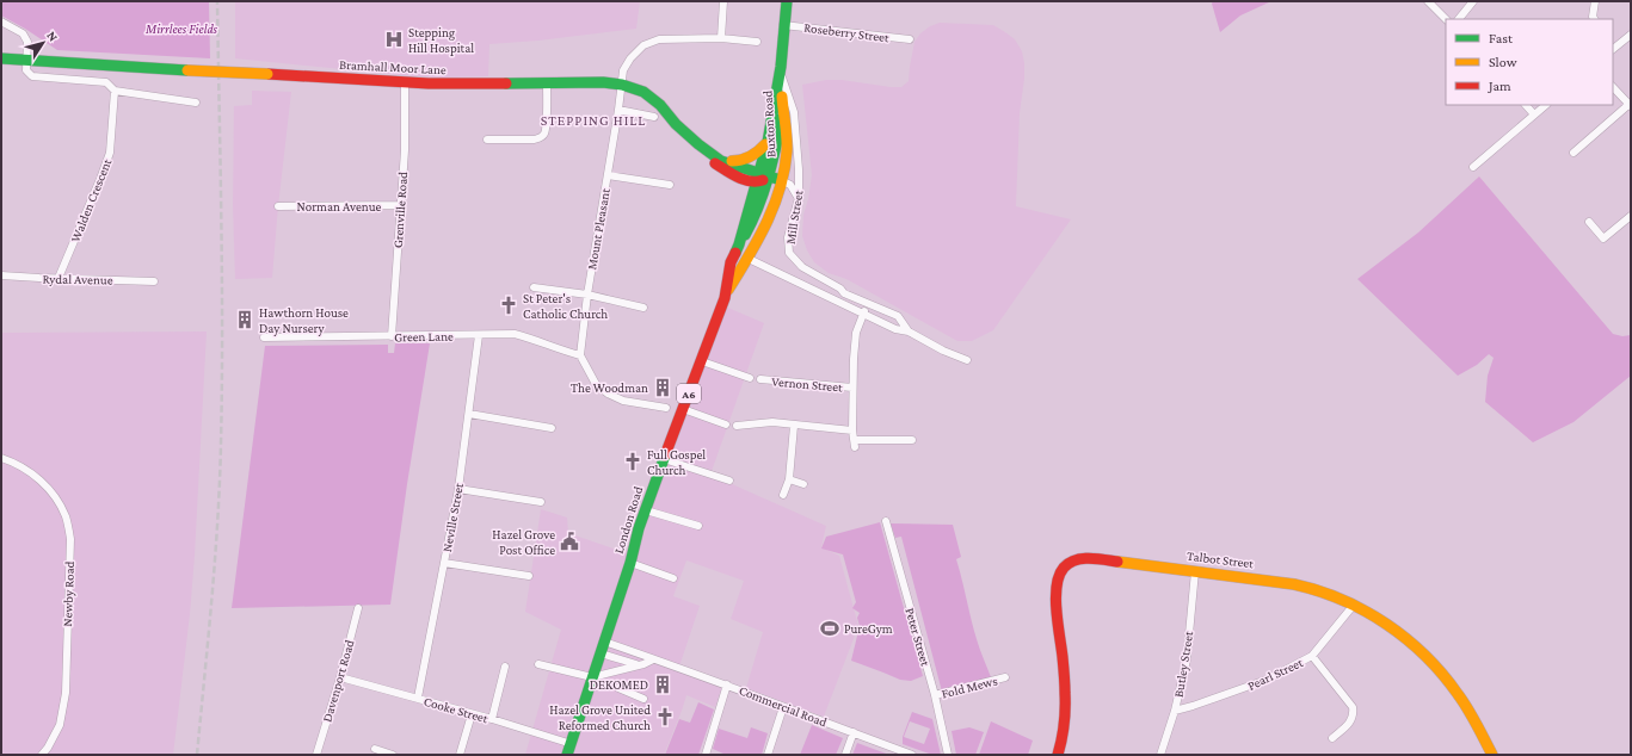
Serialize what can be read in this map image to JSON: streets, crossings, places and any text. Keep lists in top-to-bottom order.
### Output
{
  "streets": {
    "main road": [
      "Bramhall Moor Lane",
      "Buxton Road",
      "A6",
      "London Road",
      "Talbot Street"
    ],
    "street": [
      "Roseberry Street",
      "Walden Crescent",
      "Norman Avenue",
      "Grenville Road",
      "Mill Street",
      "Mount Pleasant",
      "Rydal Avenue",
      "Green Lane",
      "Vernon Street",
      "Neville Street",
      "Newby Road",
      "Peter Street",
      "Butley Street",
      "Pearl Street",
      "Davenport Road",
      "Fold Mews",
      "Commercial Road",
      "Cooke Street"
    ]
  },
  "crossings": [
    ["Roseberry Street", "Buxton Road"],
    ["Bramhall Moor Lane", "Grenville Road"],
    ["Bramhall Moor Lane", "Mount Pleasant"],
    ["Buxton Road", "Mill Street"],
    ["Buxton Road", "A6"],
    ["Buxton Road", "London Road"],
    ["Walden Crescent", "Rydal Avenue"],
    ["Norman Avenue", "Grenville Road"],
    ["Grenville Road", "Green Lane"],
    ["Mill Street", "London Road"],
    ["Mount Pleasant", "Green Lane"],
    ["Green Lane", "Neville Street"],
    ["Neville Street", "Cooke Street"],
    ["London Road", "Commercial Road"],
    ["London Road", "Cooke Street"],
    ["Talbot Street", "Butley Street"],
    ["Talbot Street", "Pearl Street"],
    ["Peter Street", "Fold Mews"],
    ["Butley Street", "Pearl Street"],
    ["Davenport Road", "Cooke Street"]
  ],
  "districts": ["STEPPING HILL"],
  "parks": ["Mirrlees Fields"],
  "places": {
    "hospital": ["Stepping Hill Hospital"],
    "church": ["St Peter's Catholic Church", "Full Gospel Church", "Hazel Grove United Reformed Church"],
    "building": ["Hawthorn House Day Nursery", "The Woodman", "DEKOMED"],
    "public building": ["Hazel Grove Post Office"],
    "sports": ["PureGym"]
  },
  "legend": ["Fast", "Slow", "Jam"],
  "north": "top right"
}
